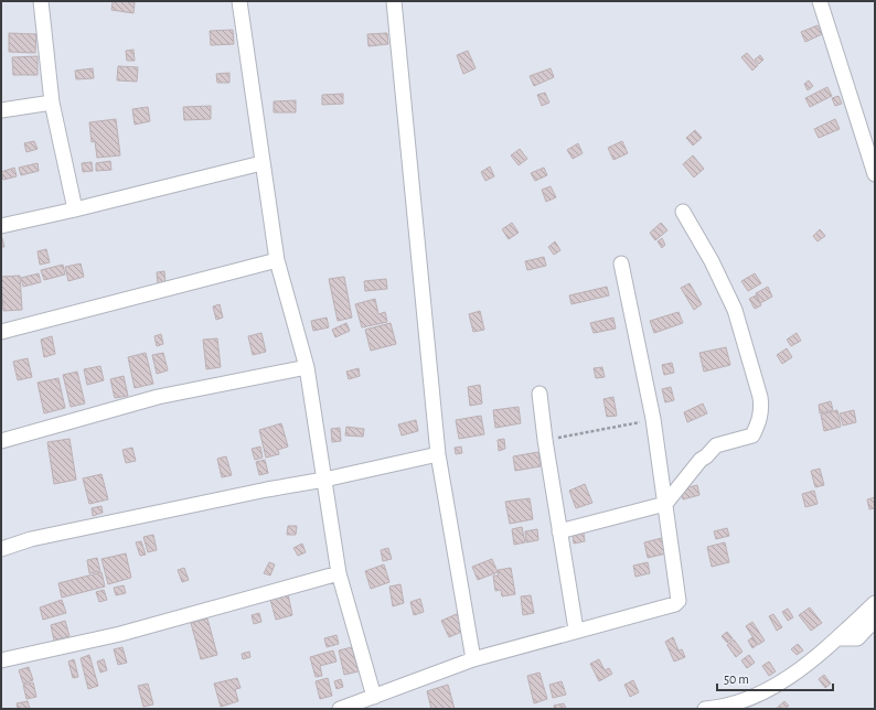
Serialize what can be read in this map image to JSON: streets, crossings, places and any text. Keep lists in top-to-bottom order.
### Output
{
  "scale_bar": "50 m"
}
